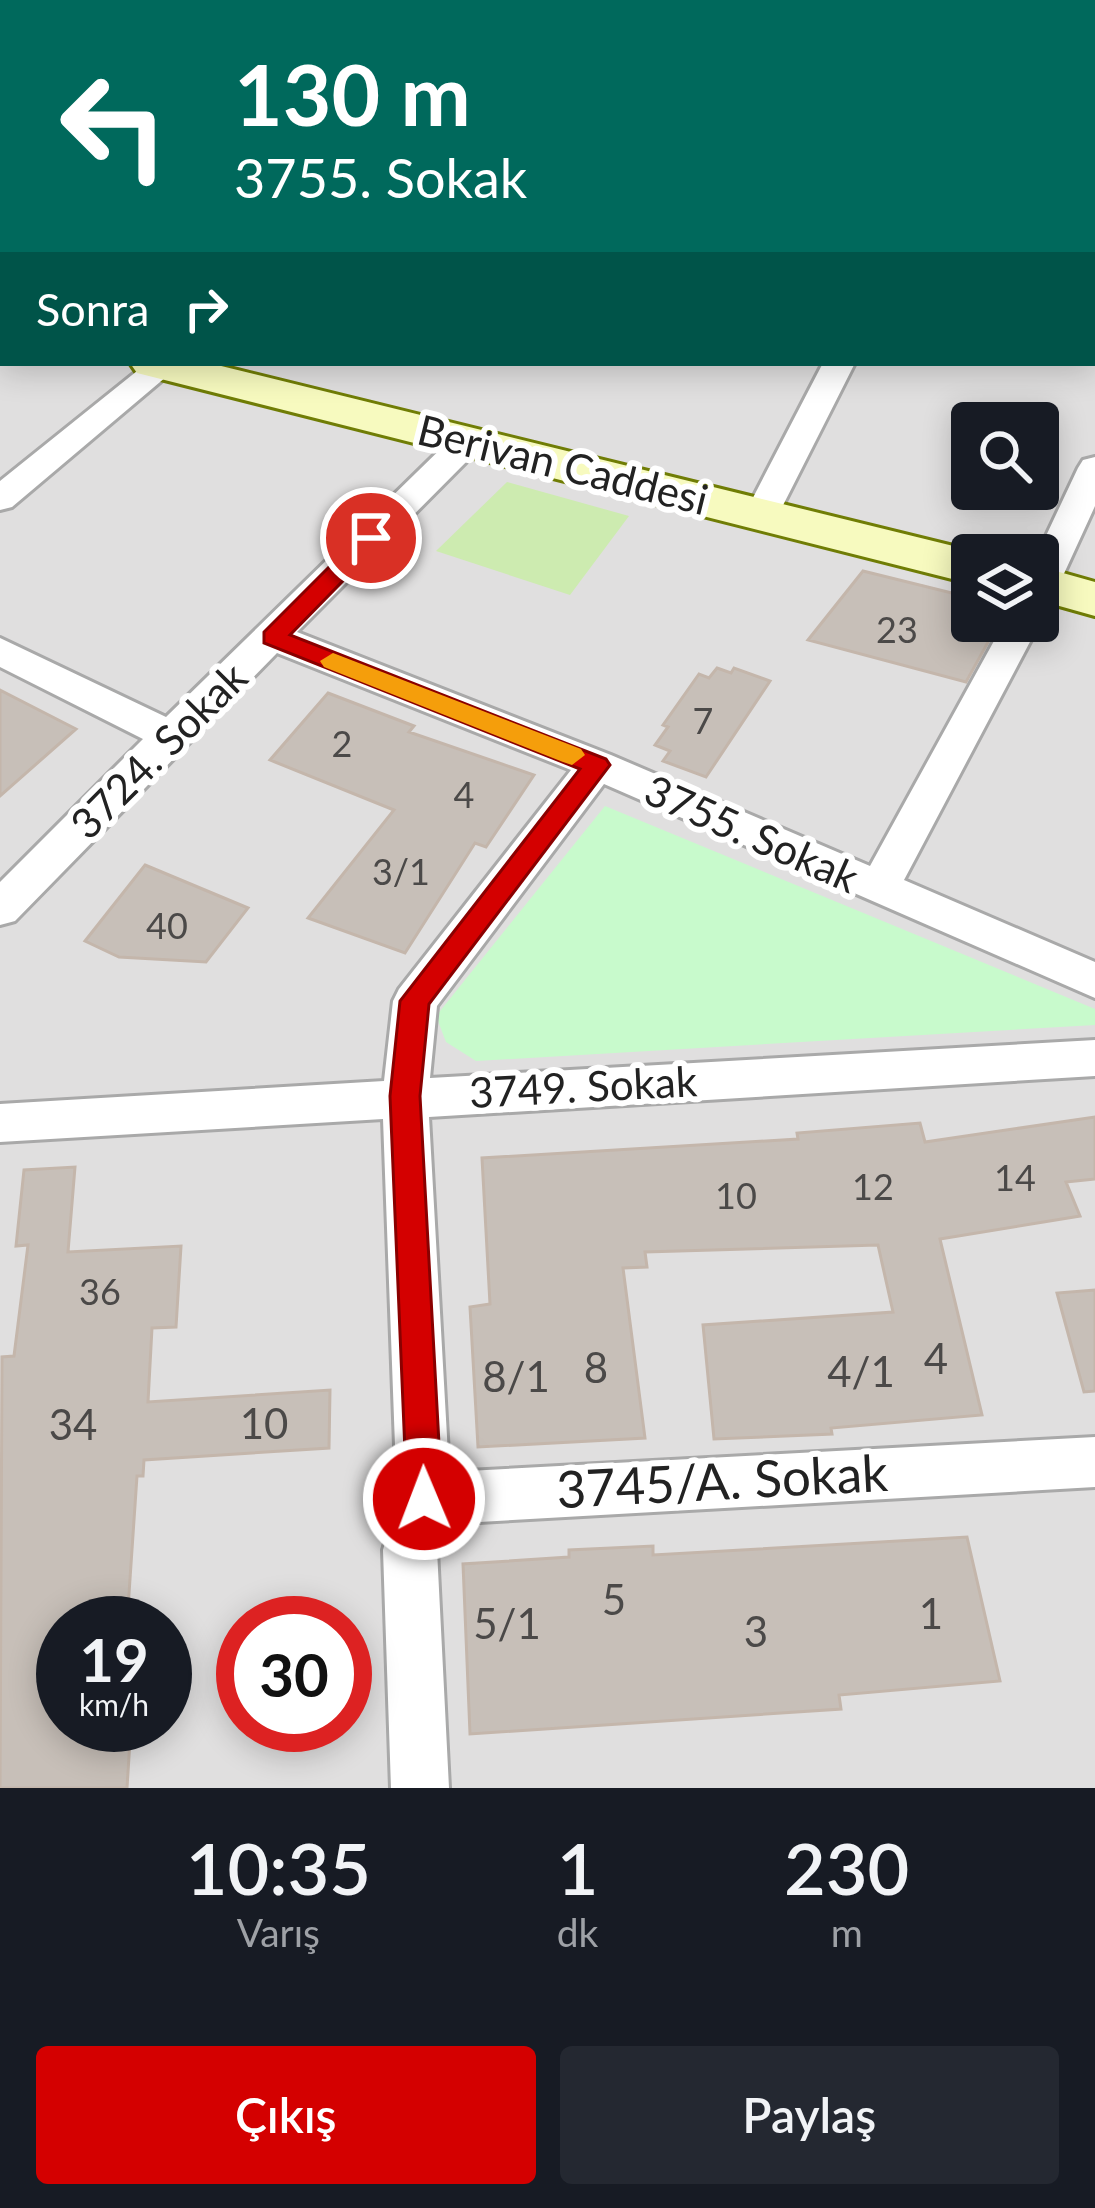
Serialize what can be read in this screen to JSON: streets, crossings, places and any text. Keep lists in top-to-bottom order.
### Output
{
  "streets": {
    "street": [
      "Berivan Caddesi",
      "3724. Sokak",
      "3755. Sokak",
      "3749. Sokak",
      "3745/A. Sokak"
    ]
  },
  "crossings": [
    ["Berivan Caddesi", "3724. Sokak"],
    ["3724. Sokak", "3755. Sokak"]
  ],
  "house_numbers": [
    "23",
    "7",
    "2",
    "4",
    "3/1",
    "40",
    "14",
    "12",
    "10",
    "36",
    "4",
    "8",
    "4/1",
    "8/1",
    "10",
    "34",
    "5",
    "1",
    "5/1",
    "3"
  ],
  "page": {
    "turn": ["130 m", "3755. Sokak"],
    "then": "Sonra",
    "speed": "19 km/h",
    "limit": "30",
    "eta": [
      "10:35",
      "Varış",
      "1",
      "dk",
      "230",
      "m"
    ],
    "buttons": ["Çıkış", "Paylaş"]
  }
}
